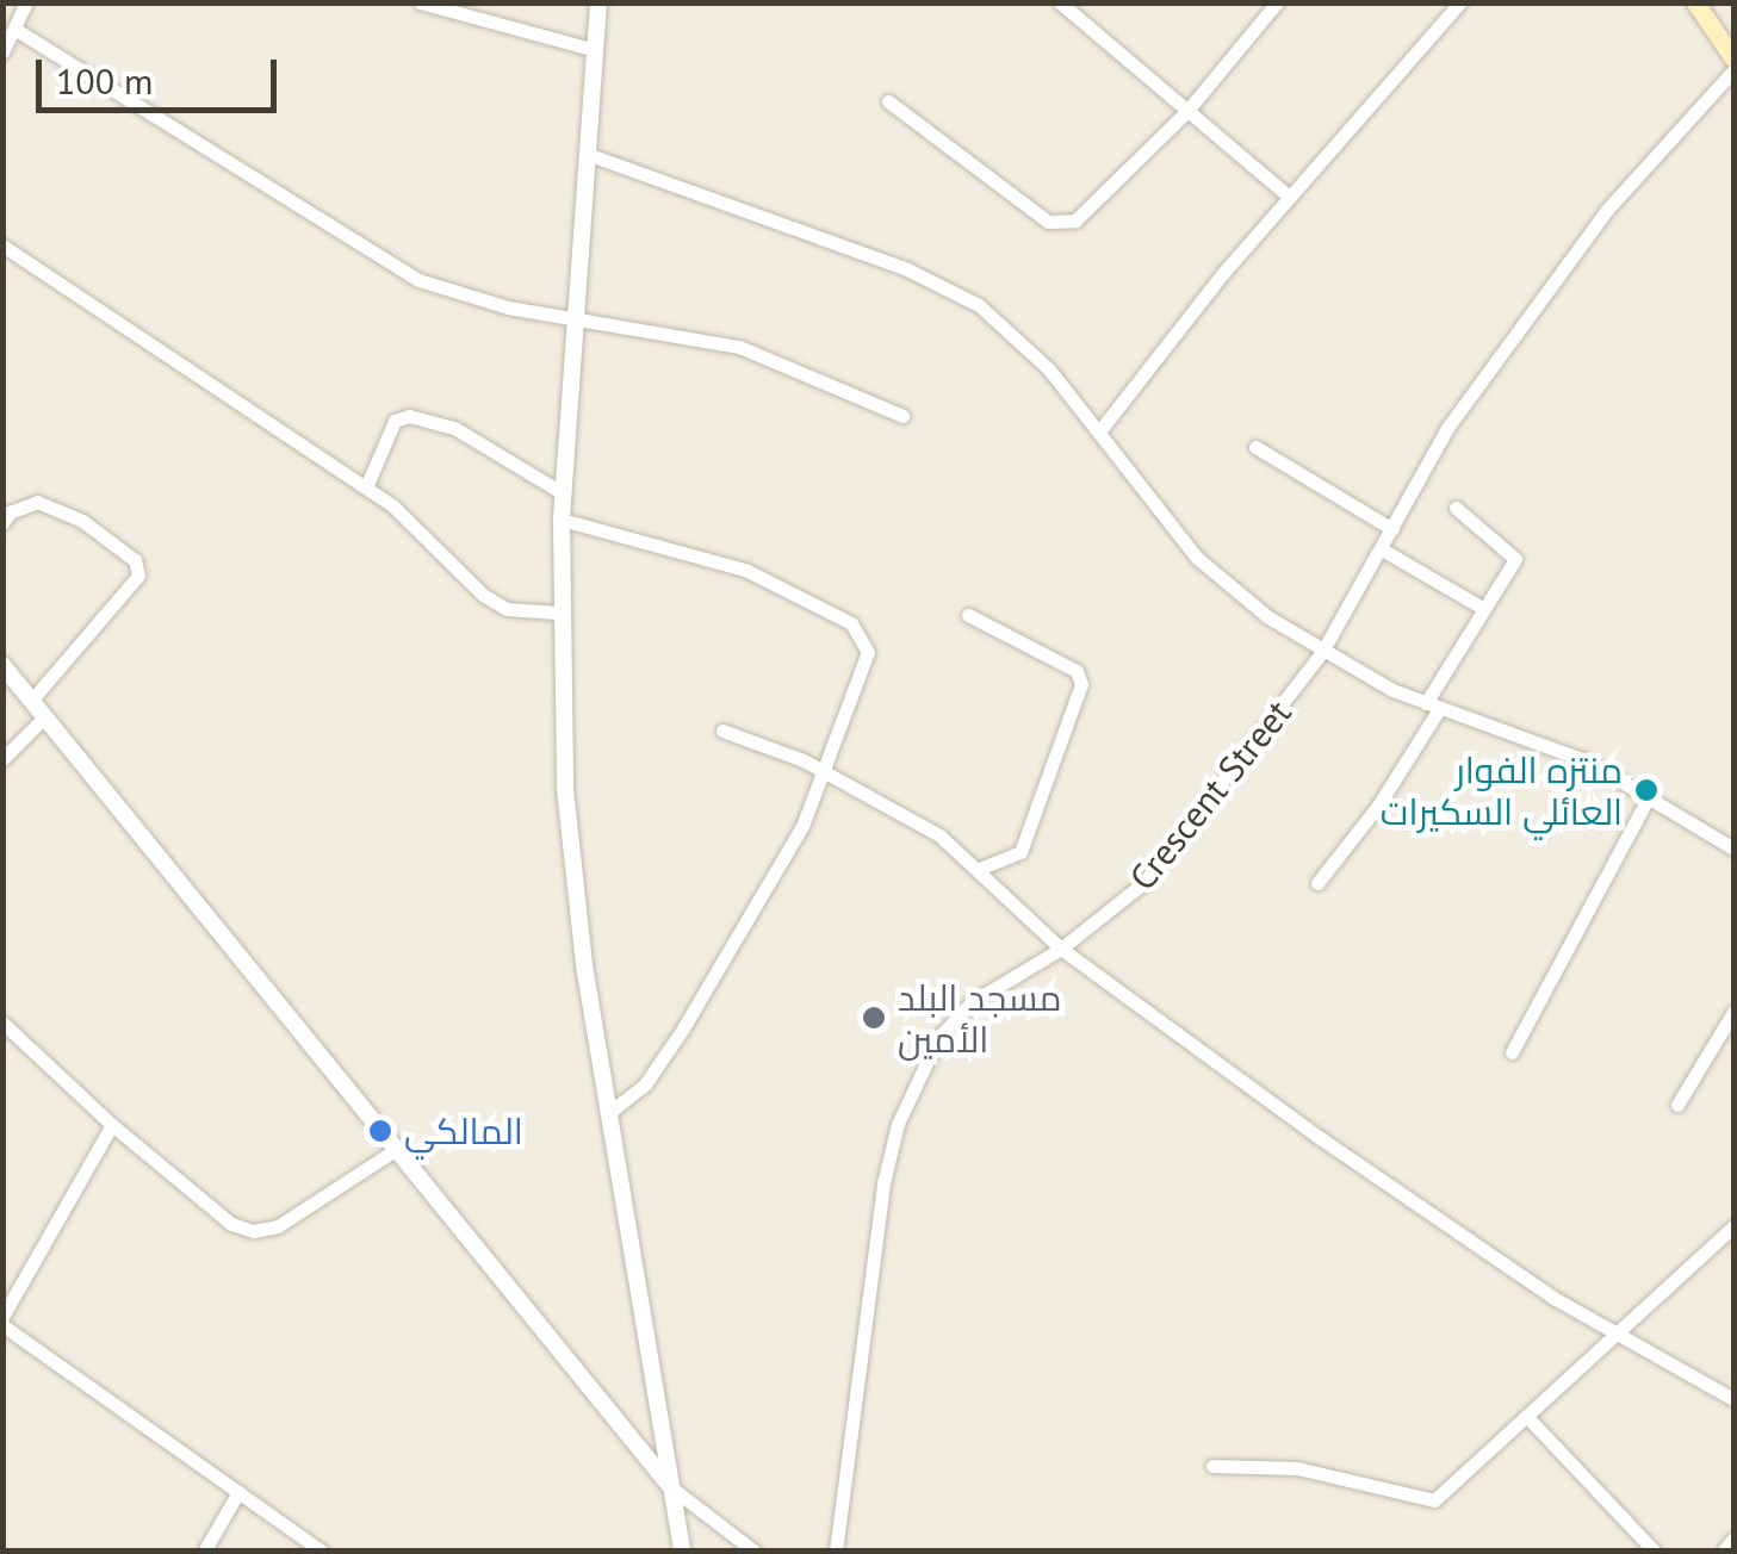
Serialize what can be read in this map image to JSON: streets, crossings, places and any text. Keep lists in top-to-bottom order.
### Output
{
  "streets": {
    "street": ["Crescent Street"]
  },
  "places": ["منتزه الفوار العائلي السكيرات", "مسجد البلد الأمين", "المالكي"],
  "scale_bar": "100 m"
}
